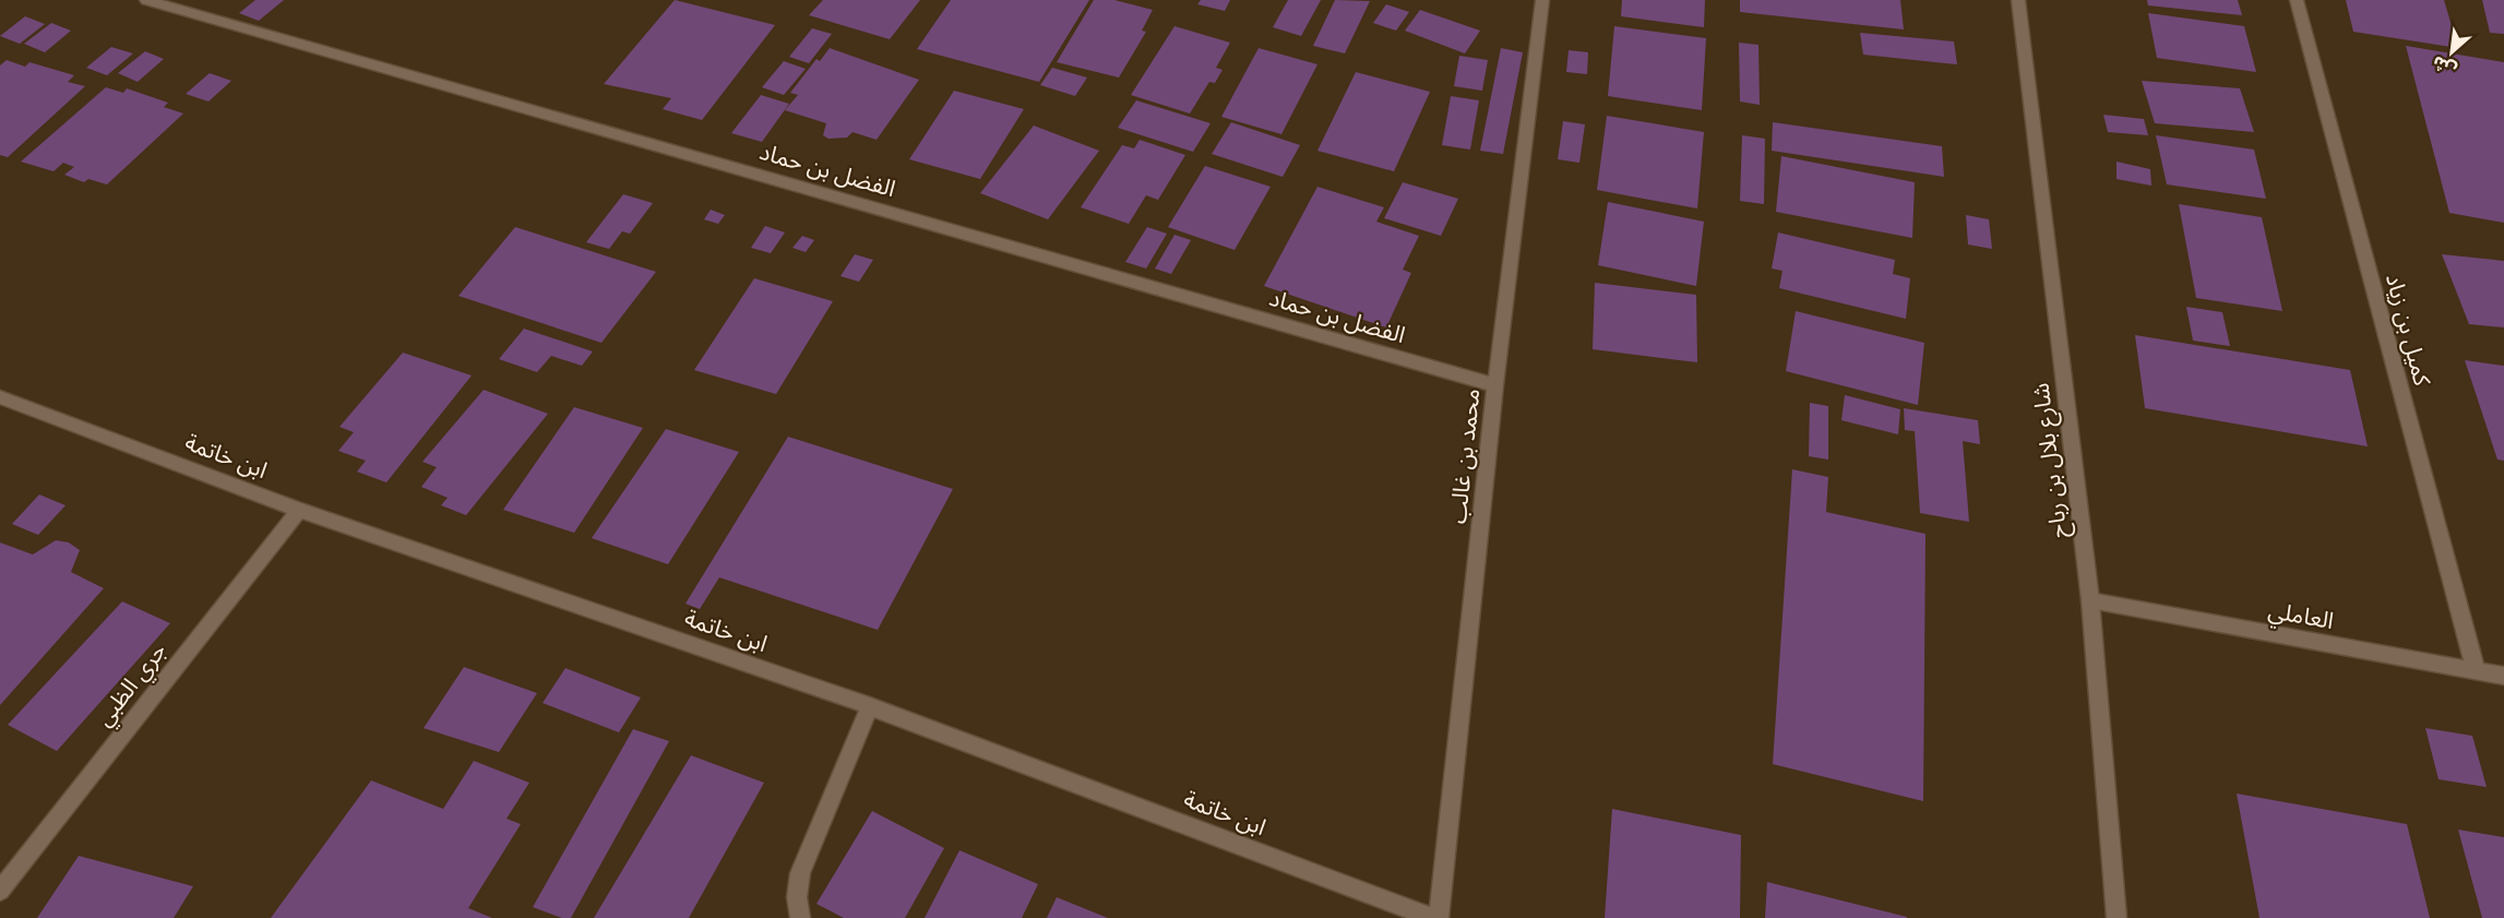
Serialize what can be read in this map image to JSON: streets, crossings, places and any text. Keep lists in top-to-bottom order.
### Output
{
  "streets": {
    "street": [
      "الفضل بن حماد",
      "كميل بن زياد",
      "ابن خاتمة",
      "محمد بن غالب",
      "شارع بلال بن رباح",
      "العاملي",
      "جري الظبي"
    ]
  },
  "crossings": [
    ["الفضل بن حماد", "محمد بن غالب"],
    ["كميل بن زياد", "العاملي"],
    ["ابن خاتمة", "جري الظبي"],
    ["شارع بلال بن رباح", "العاملي"]
  ],
  "north": "bottom left"
}
